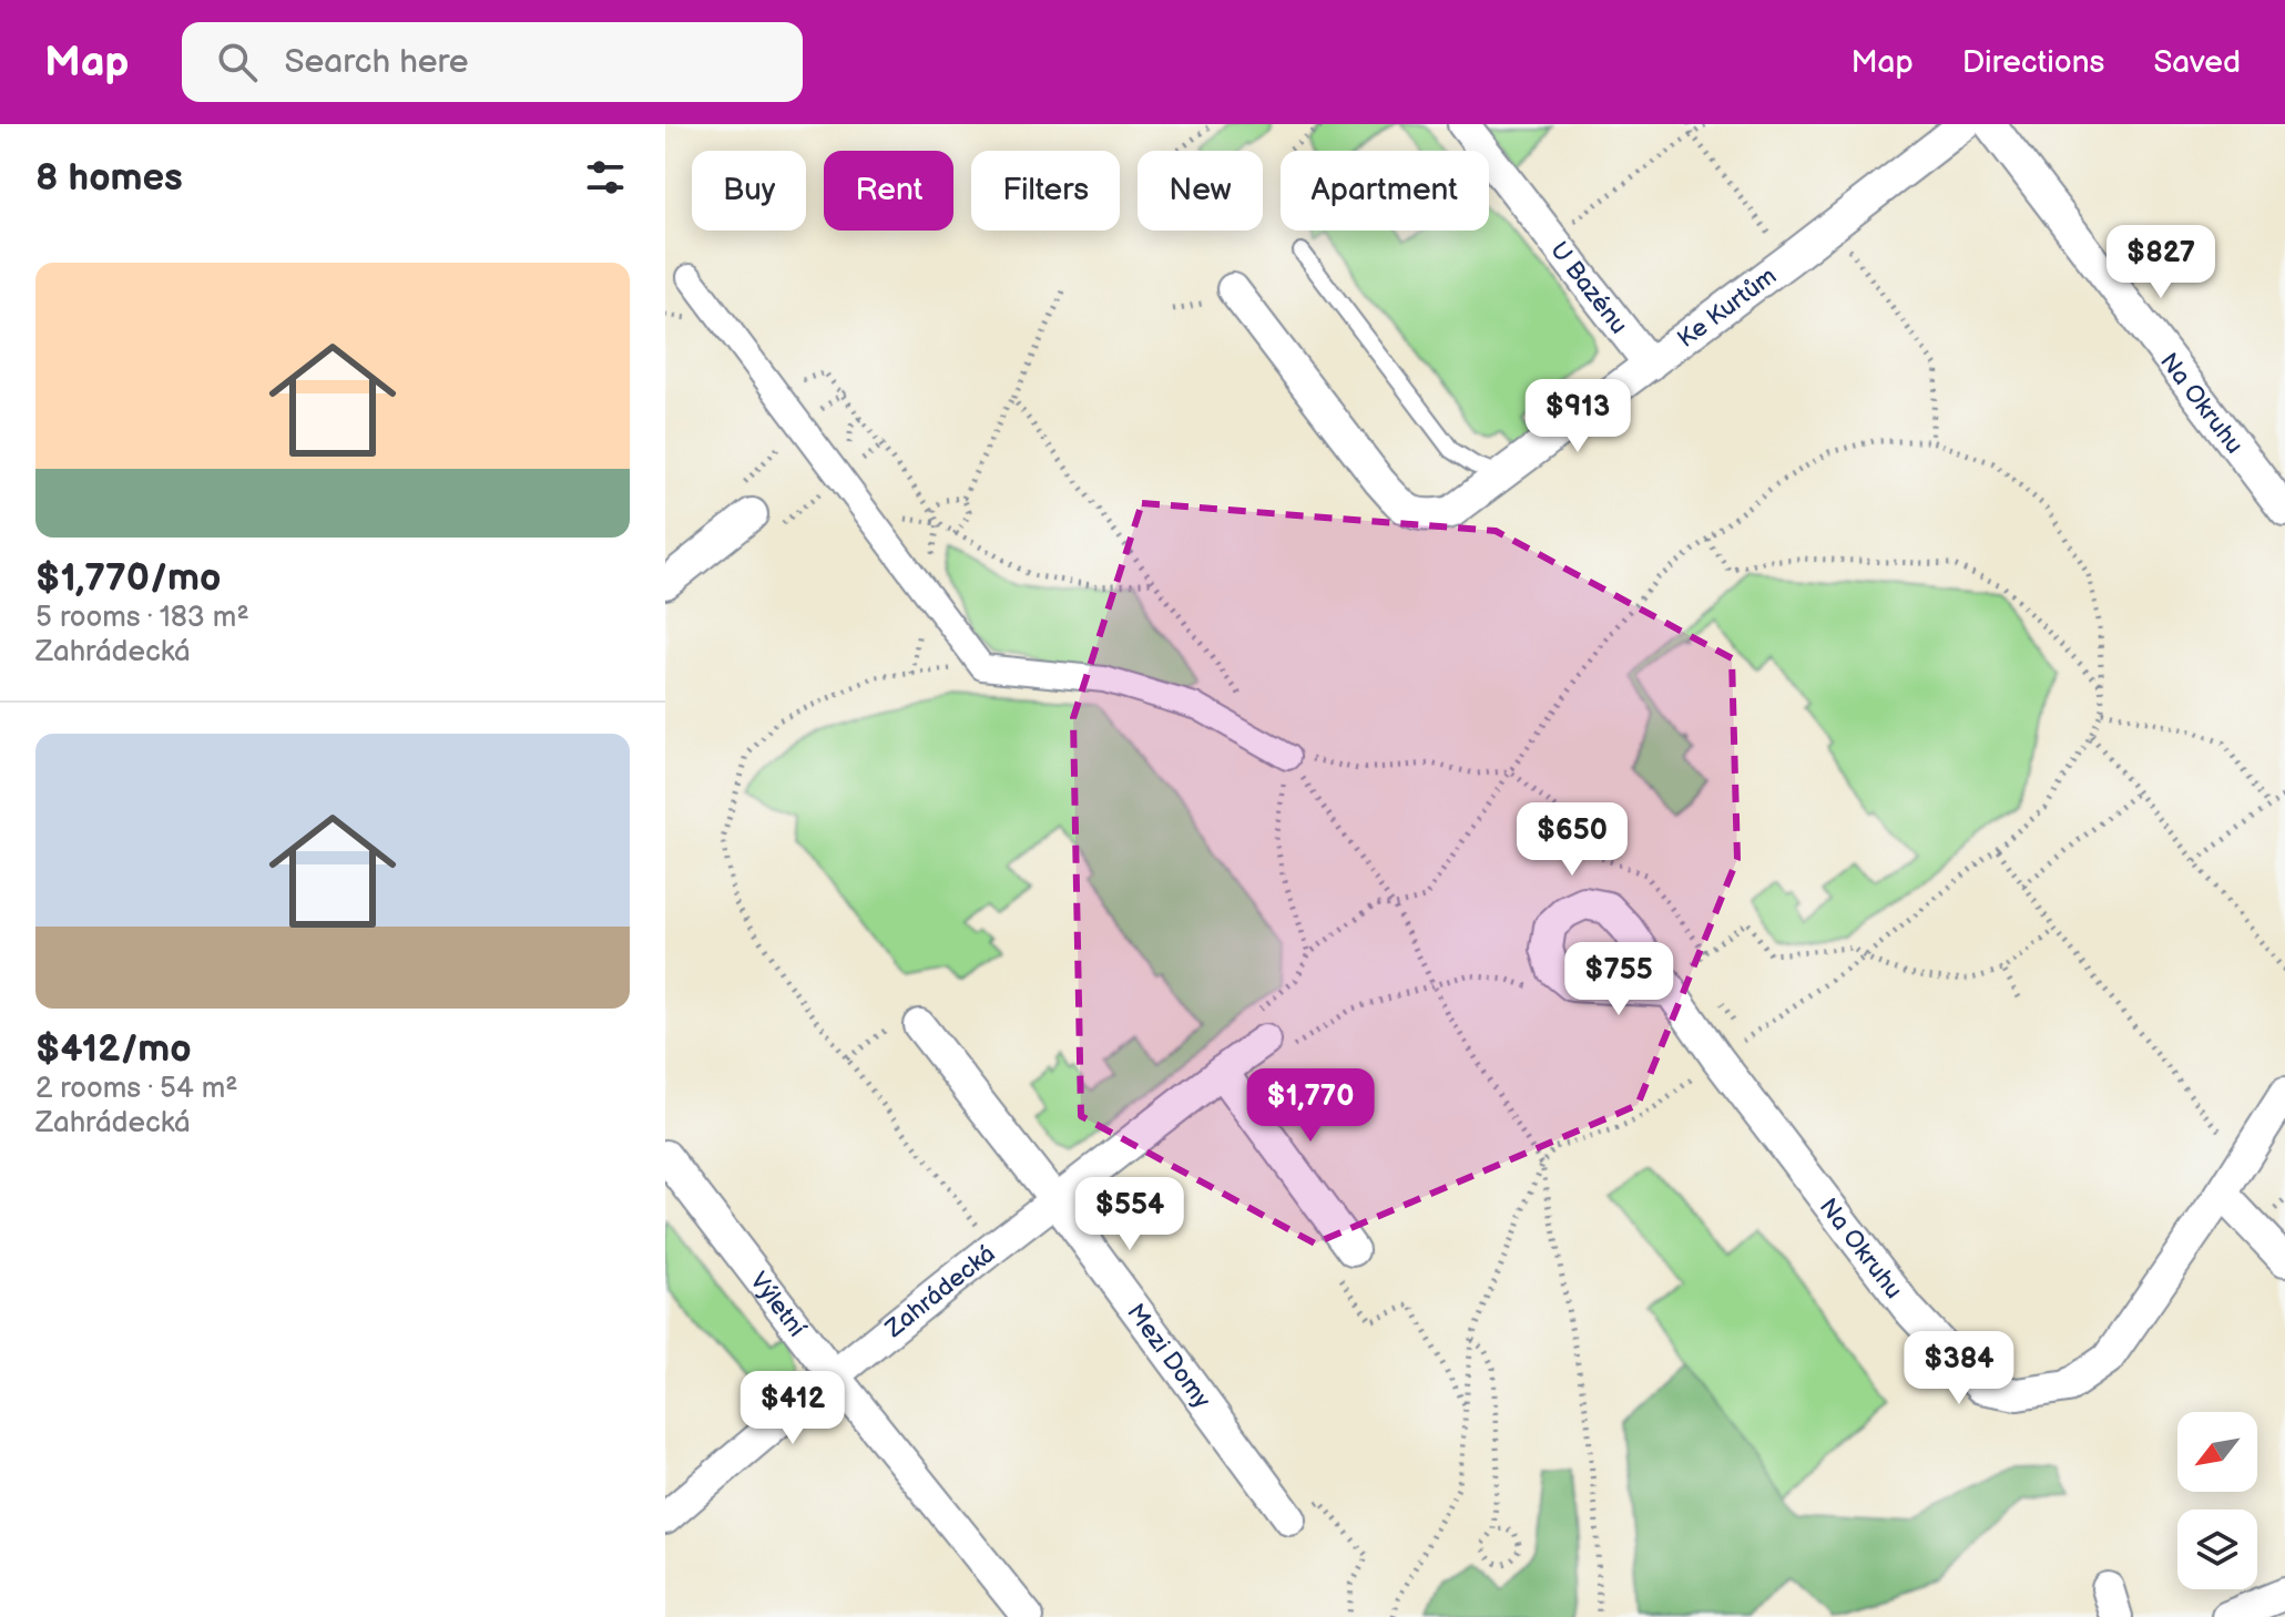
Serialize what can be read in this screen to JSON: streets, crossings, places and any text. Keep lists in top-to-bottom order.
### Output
{
  "streets": {
    "street": [
      "U Bazénu",
      "Ke Kurtům",
      "Na Okruhu",
      "Zahrádecká",
      "Výletní",
      "Mezi Domy"
    ]
  },
  "crossings": [
    ["U Bazénu", "Ke Kurtům"],
    ["Zahrádecká", "Výletní"],
    ["Zahrádecká", "Mezi Domy"]
  ],
  "north": "bottom left",
  "page": {
    "header": "Map",
    "search": "Search here",
    "nav": ["Map", "Directions", "Saved"],
    "heading": "8 homes",
    "chip": [
      "Buy",
      "Rent",
      "Filters",
      "New",
      "Apartment"
    ],
    "price": [
      "$827",
      "$913",
      "$650",
      "$755",
      "$1,770",
      "$554",
      "$384",
      "$412"
    ],
    "list": [
      {
        "name": "$1,770/mo",
        "note": "5 rooms · 183 m² · Zahrádecká"
      },
      {
        "name": "$412/mo",
        "note": "2 rooms · 54 m² · Zahrádecká"
      }
    ]
  }
}
